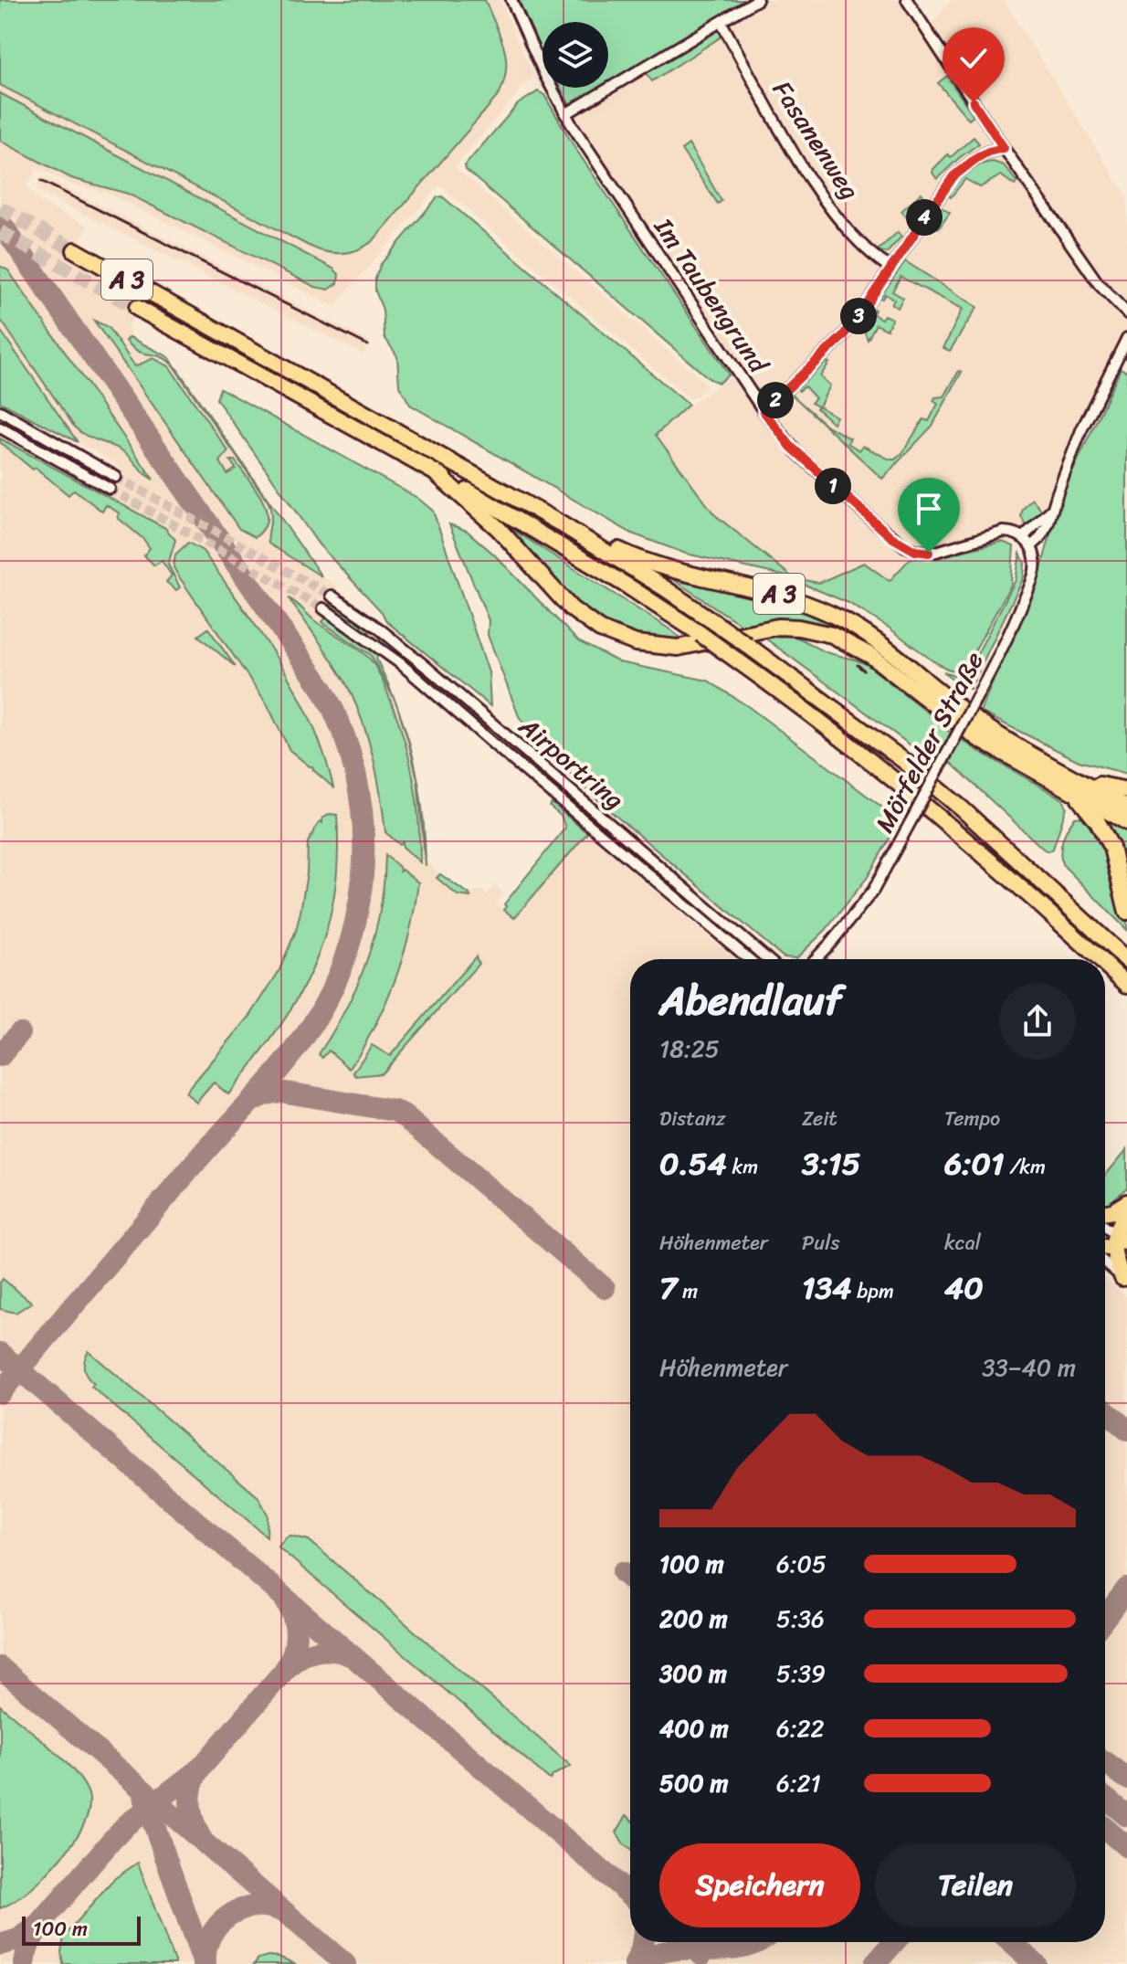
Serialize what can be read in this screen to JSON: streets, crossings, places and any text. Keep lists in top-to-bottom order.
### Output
{
  "streets": {
    "highway": ["A 3"],
    "street": [
      "Fasanenweg",
      "Im Taubengrund",
      "Mörfelder Straße",
      "Airportring"
    ]
  },
  "scale_bar": "100 m",
  "page": {
    "pins": [
      "4",
      "3",
      "2",
      "1"
    ],
    "heading": ["Abendlauf", "18:25"],
    "stats": [
      ["Distanz", "0.54 km"],
      ["Zeit", "3:15"],
      ["Tempo", "6:01 /km"],
      ["Höhenmeter", "7 m"],
      ["Puls", "134 bpm"],
      ["kcal", "40"]
    ],
    "chart": ["Höhenmeter", "33–40 m"],
    "list": [
      {
        "name": "100 m",
        "note": "6:05"
      },
      {
        "name": "200 m",
        "note": "5:36"
      },
      {
        "name": "300 m",
        "note": "5:39"
      },
      {
        "name": "400 m",
        "note": "6:22"
      },
      {
        "name": "500 m",
        "note": "6:21"
      }
    ],
    "buttons": ["Speichern", "Teilen"],
    "scale": "100 m"
  }
}
